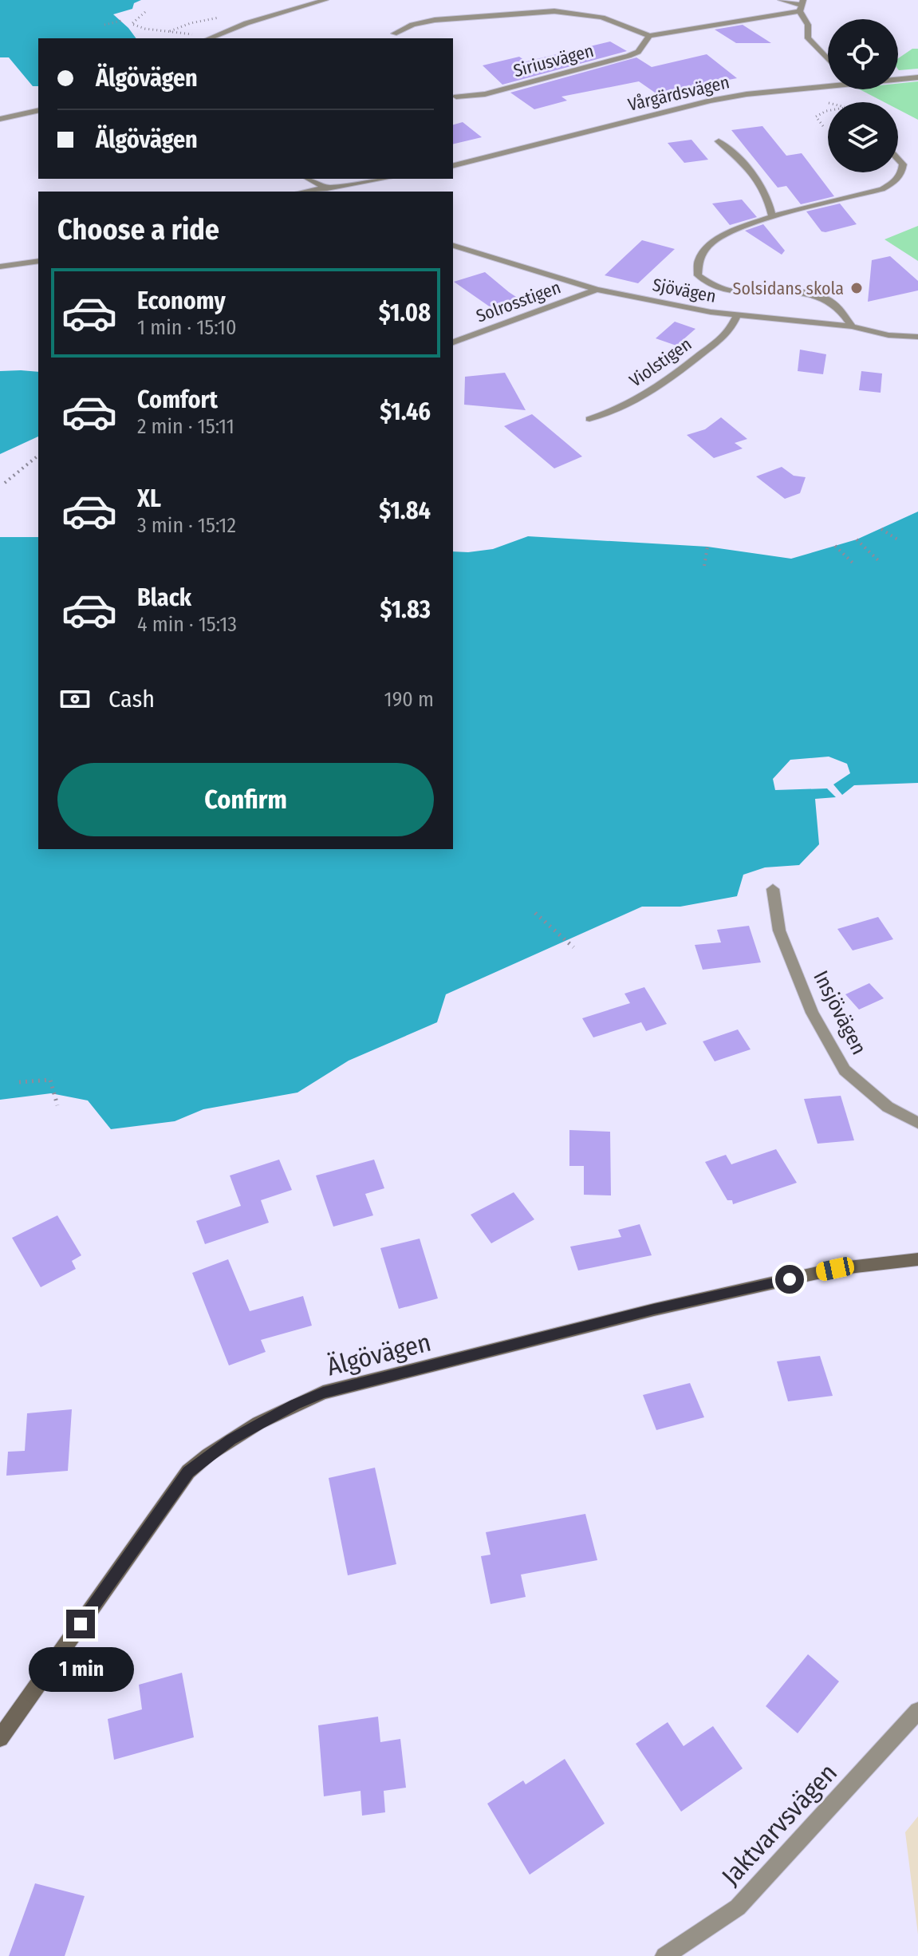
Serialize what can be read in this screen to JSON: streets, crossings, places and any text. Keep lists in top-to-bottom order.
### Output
{
  "streets": {
    "street": [
      "Siriusvägen",
      "Vårgärdsvägen",
      "Sjövägen",
      "Solrosstigen",
      "Violstigen",
      "Insjövägen",
      "Älgövägen",
      "Jaktvarvsvägen"
    ]
  },
  "crossings": [
    ["Sjövägen", "Solrosstigen"],
    ["Sjövägen", "Violstigen"]
  ],
  "places": ["Solsidans skola"],
  "page": {
    "banner": ["Älgövägen", "Älgövägen"],
    "heading": "Choose a ride",
    "list": [
      {
        "name": "Economy",
        "note": "1 min · 15:10",
        "value": "$1.08"
      },
      {
        "name": "Comfort",
        "note": "2 min · 15:11",
        "value": "$1.46"
      },
      {
        "name": "XL",
        "note": "3 min · 15:12",
        "value": "$1.84"
      },
      {
        "name": "Black",
        "note": "4 min · 15:13",
        "value": "$1.83"
      }
    ],
    "pay": ["Cash", "190 m"],
    "buttons": "Confirm",
    "bubble": "1 min"
  }
}
